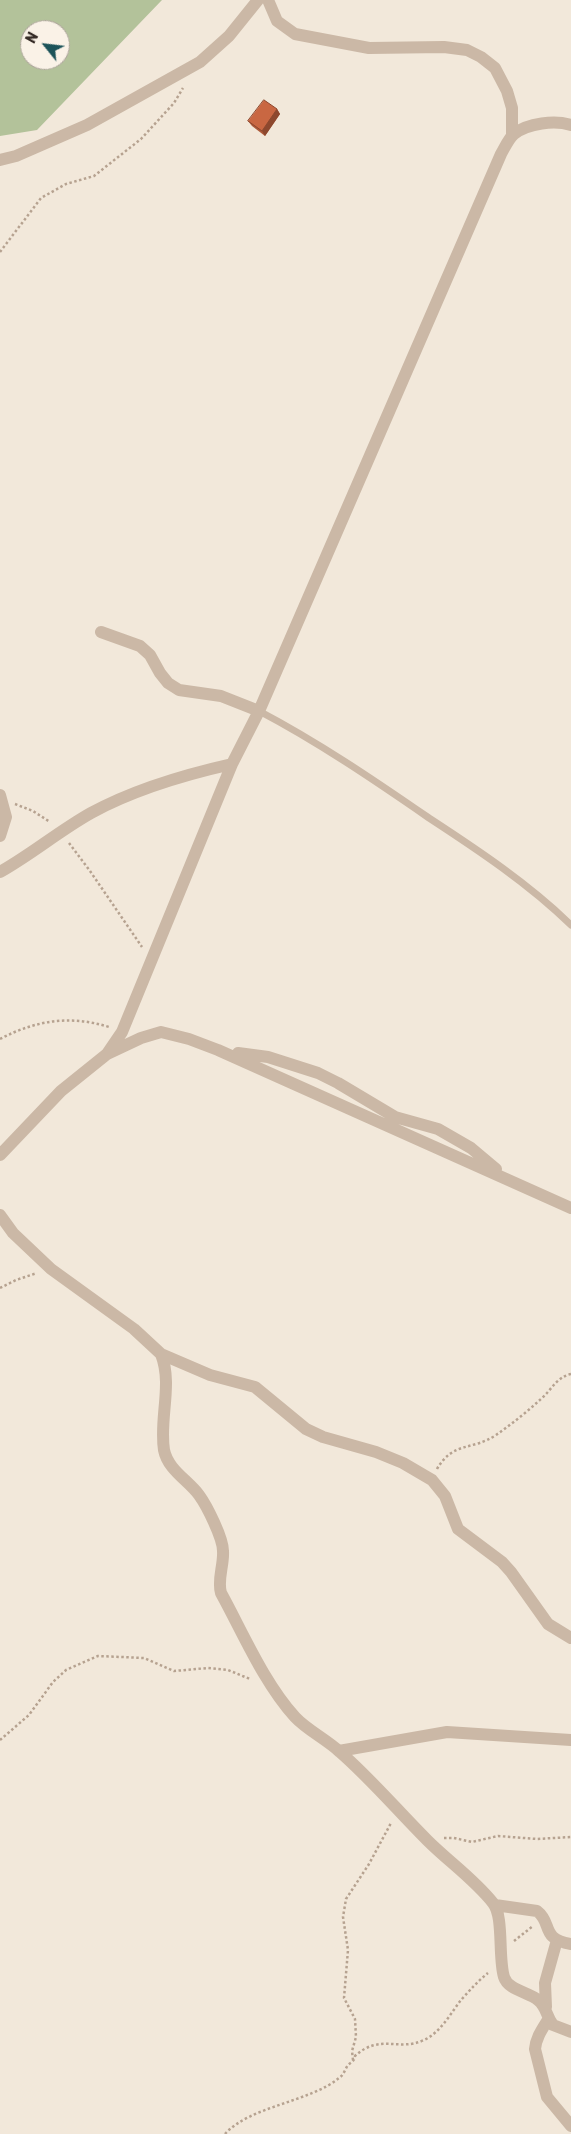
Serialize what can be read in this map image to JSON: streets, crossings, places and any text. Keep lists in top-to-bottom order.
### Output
{
  "north": "top left"
}
